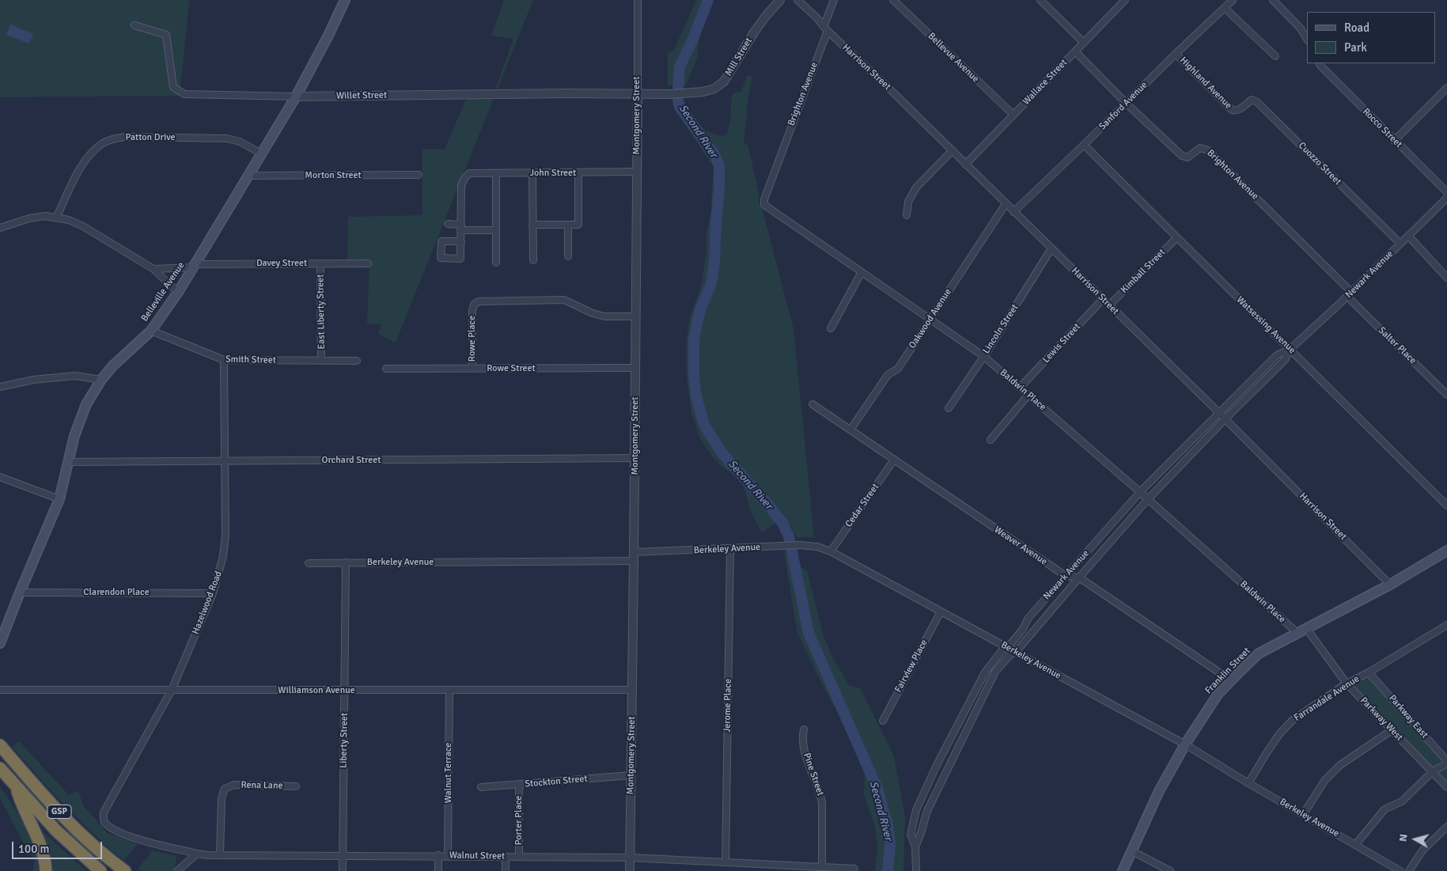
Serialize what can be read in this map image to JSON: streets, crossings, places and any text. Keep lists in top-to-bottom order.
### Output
{
  "streets": {
    "highway": ["GSP"],
    "main road": ["Belleville Avenue", "Franklin Street"],
    "street": [
      "Mill Street",
      "Bellevue Avenue",
      "Harrison Street",
      "Wallace Street",
      "Highland Avenue",
      "Brighton Avenue",
      "Willet Street",
      "Sanford Avenue",
      "Montgomery Street",
      "Rocco Street",
      "Patton Drive",
      "Cuozzo Street",
      "John Street",
      "Morton Street",
      "Davey Street",
      "Kimball Street",
      "Newark Avenue",
      "East Liberty Street",
      "Oakwood Avenue",
      "Watsessing Avenue",
      "Lincoln Street",
      "Rowe Place",
      "Lewis Street",
      "Salter Place",
      "Smith Street",
      "Rowe Street",
      "Baldwin Place",
      "Orchard Street",
      "Cedar Street",
      "Weaver Avenue",
      "Berkeley Avenue",
      "Clarendon Place",
      "Hazelwood Road",
      "Fairview Place",
      "Williamson Avenue",
      "Farrandale Avenue",
      "Jerome Place",
      "Parkway East",
      "Parkway West",
      "Liberty Street",
      "Walnut Terrace",
      "Pine Street",
      "Stockton Street",
      "Rena Lane",
      "Porter Place",
      "Walnut Street"
    ]
  },
  "crossings": [
    ["Mill Street", "Willet Street"],
    ["Mill Street", "Montgomery Street"],
    ["Bellevue Avenue", "Wallace Street"],
    ["Harrison Street", "Wallace Street"],
    ["Harrison Street", "Brighton Avenue"],
    ["Harrison Street", "Sanford Avenue"],
    ["Harrison Street", "Kimball Street"],
    ["Harrison Street", "Newark Avenue"],
    ["Harrison Street", "Oakwood Avenue"],
    ["Harrison Street", "Lincoln Street"],
    ["Harrison Street", "Lewis Street"],
    ["Harrison Street", "Franklin Street"],
    ["Wallace Street", "Brighton Avenue"],
    ["Highland Avenue", "Sanford Avenue"],
    ["Highland Avenue", "Cuozzo Street"],
    ["Brighton Avenue", "Sanford Avenue"],
    ["Brighton Avenue", "Newark Avenue"],
    ["Brighton Avenue", "Salter Place"],
    ["Brighton Avenue", "Baldwin Place"],
    ["Willet Street", "Montgomery Street"],
    ["Willet Street", "Belleville Avenue"],
    ["Sanford Avenue", "Watsessing Avenue"],
    ["Montgomery Street", "John Street"],
    ["Montgomery Street", "Rowe Place"],
    ["Montgomery Street", "Rowe Street"],
    ["Montgomery Street", "Orchard Street"],
    ["Montgomery Street", "Berkeley Avenue"],
    ["Montgomery Street", "Williamson Avenue"],
    ["Montgomery Street", "Stockton Street"],
    ["Montgomery Street", "Walnut Street"],
    ["Patton Drive", "Belleville Avenue"],
    ["Cuozzo Street", "Newark Avenue"],
    ["Morton Street", "Belleville Avenue"],
    ["Davey Street", "Belleville Avenue"],
    ["Davey Street", "East Liberty Street"],
    ["Kimball Street", "Watsessing Avenue"],
    ["Newark Avenue", "Watsessing Avenue"],
    ["Newark Avenue", "Salter Place"],
    ["Newark Avenue", "Baldwin Place"],
    ["Newark Avenue", "Weaver Avenue"],
    ["Newark Avenue", "Berkeley Avenue"],
    ["Belleville Avenue", "Smith Street"],
    ["Belleville Avenue", "Orchard Street"],
    ["Belleville Avenue", "Clarendon Place"],
    ["East Liberty Street", "Smith Street"],
    ["Oakwood Avenue", "Baldwin Place"],
    ["Oakwood Avenue", "Weaver Avenue"],
    ["Lincoln Street", "Baldwin Place"],
    ["Rowe Place", "Rowe Street"],
    ["Lewis Street", "Baldwin Place"],
    ["Smith Street", "Hazelwood Road"],
    ["Baldwin Place", "Franklin Street"],
    ["Baldwin Place", "Parkway West"],
    ["Orchard Street", "Hazelwood Road"],
    ["Cedar Street", "Weaver Avenue"],
    ["Cedar Street", "Berkeley Avenue"],
    ["Weaver Avenue", "Franklin Street"],
    ["Berkeley Avenue", "Fairview Place"],
    ["Berkeley Avenue", "Franklin Street"],
    ["Berkeley Avenue", "Farrandale Avenue"],
    ["Berkeley Avenue", "Jerome Place"],
    ["Berkeley Avenue", "Liberty Street"],
    ["Clarendon Place", "Hazelwood Road"],
    ["Hazelwood Road", "Williamson Avenue"],
    ["Hazelwood Road", "Walnut Street"],
    ["Franklin Street", "Parkway West"],
    ["Williamson Avenue", "Liberty Street"],
    ["Williamson Avenue", "Walnut Terrace"],
    ["Farrandale Avenue", "Parkway East"],
    ["Farrandale Avenue", "Parkway West"],
    ["Jerome Place", "Walnut Street"],
    ["Liberty Street", "Walnut Street"],
    ["Walnut Terrace", "Walnut Street"],
    ["Pine Street", "Walnut Street"],
    ["Stockton Street", "Porter Place"],
    ["Rena Lane", "Walnut Street"],
    ["Porter Place", "Walnut Street"]
  ],
  "water": ["Second River"],
  "legend": ["Road", "Park"],
  "scale_bar": "100 m",
  "north": "left"
}
